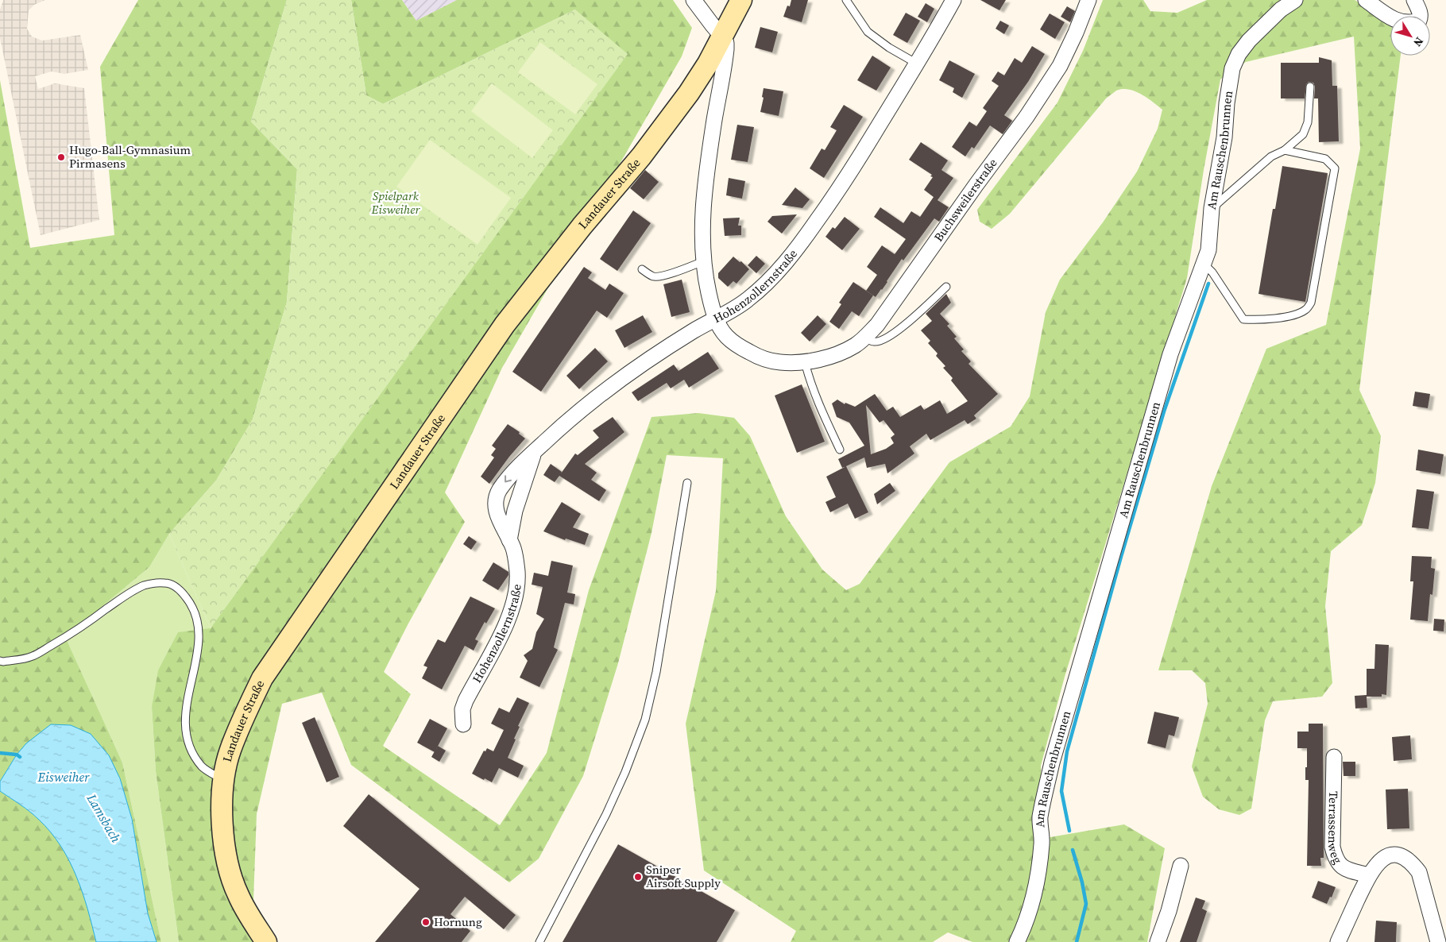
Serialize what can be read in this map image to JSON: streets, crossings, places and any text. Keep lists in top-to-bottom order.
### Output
{
  "streets": {
    "main road": ["Landauer Straße"],
    "street": [
      "Am Rauschenbrunnen",
      "Buchsweilerstraße",
      "Hohenzollernstraße",
      "Terrassenweg"
    ]
  },
  "crossings": [
    ["Landauer Straße", "Buchsweilerstraße"],
    ["Buchsweilerstraße", "Hohenzollernstraße"]
  ],
  "water": ["Eisweiher", "Lamsbach"],
  "parks": ["Spielpark Eisweiher"],
  "places": ["Hugo-Ball-Gymnasium Pirmasens", "Sniper Airsoft Supply", "Hornung"],
  "north": "bottom right"
}
